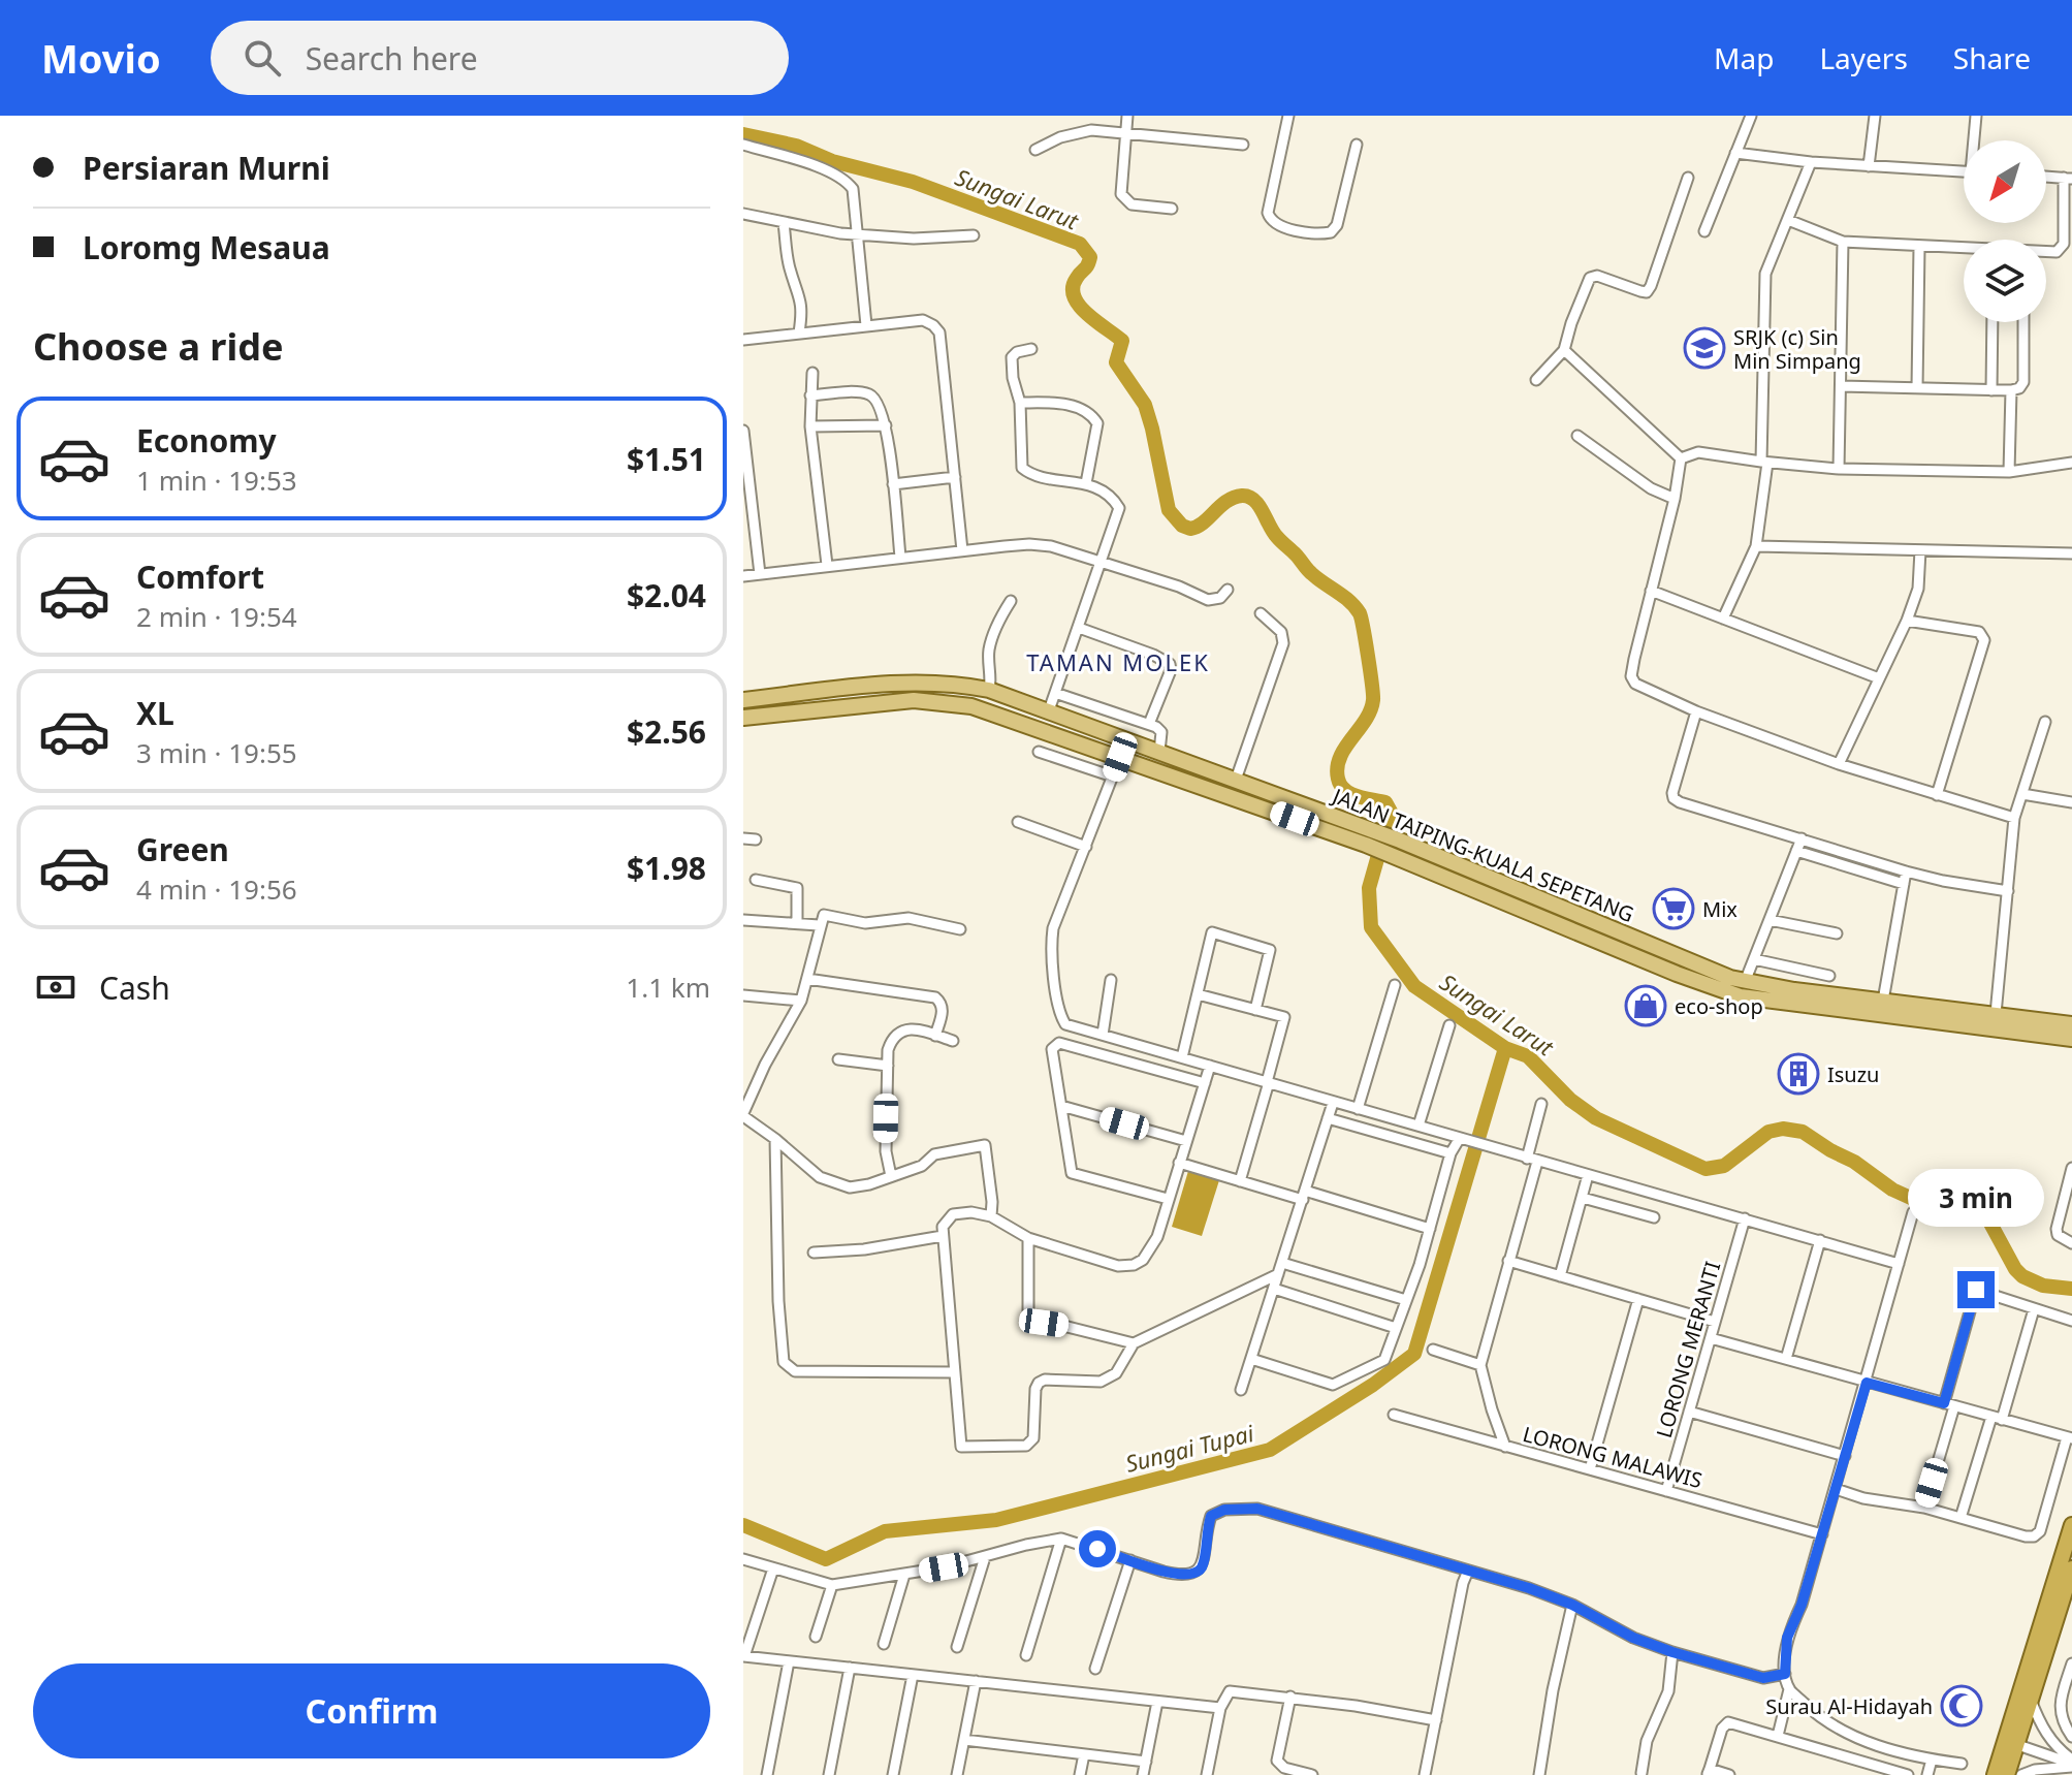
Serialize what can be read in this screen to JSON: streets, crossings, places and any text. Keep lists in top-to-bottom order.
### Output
{
  "streets": {
    "main road": ["JALAN TAIPING-KUALA SEPETANG"],
    "street": ["LORONG MERANTI", "LORONG MALAWIS"]
  },
  "crossings": [
    ["LORONG MERANTI", "LORONG MALAWIS"]
  ],
  "districts": ["TAMAN MOLEK"],
  "water": ["Sungai Larut", "Sungai Tupai"],
  "places": {
    "school or university": ["SRJK (c) Sin Min Simpang"],
    "supermarket": ["Mix"],
    "shop": ["eco-shop"],
    "building": ["Isuzu"],
    "mosque": ["Surau Al-Hidayah"]
  },
  "north": "bottom left",
  "page": {
    "header": "Movio",
    "search": "Search here",
    "nav": ["Map", "Layers", "Share"],
    "banner": ["Persiaran Murni", "Loromg Mesaua"],
    "heading": "Choose a ride",
    "list": [
      {
        "name": "Economy",
        "note": "1 min · 19:53",
        "value": "$1.51"
      },
      {
        "name": "Comfort",
        "note": "2 min · 19:54",
        "value": "$2.04"
      },
      {
        "name": "XL",
        "note": "3 min · 19:55",
        "value": "$2.56"
      },
      {
        "name": "Green",
        "note": "4 min · 19:56",
        "value": "$1.98"
      }
    ],
    "pay": ["Cash", "1.1 km"],
    "bubble": "3 min",
    "buttons": "Confirm"
  }
}
